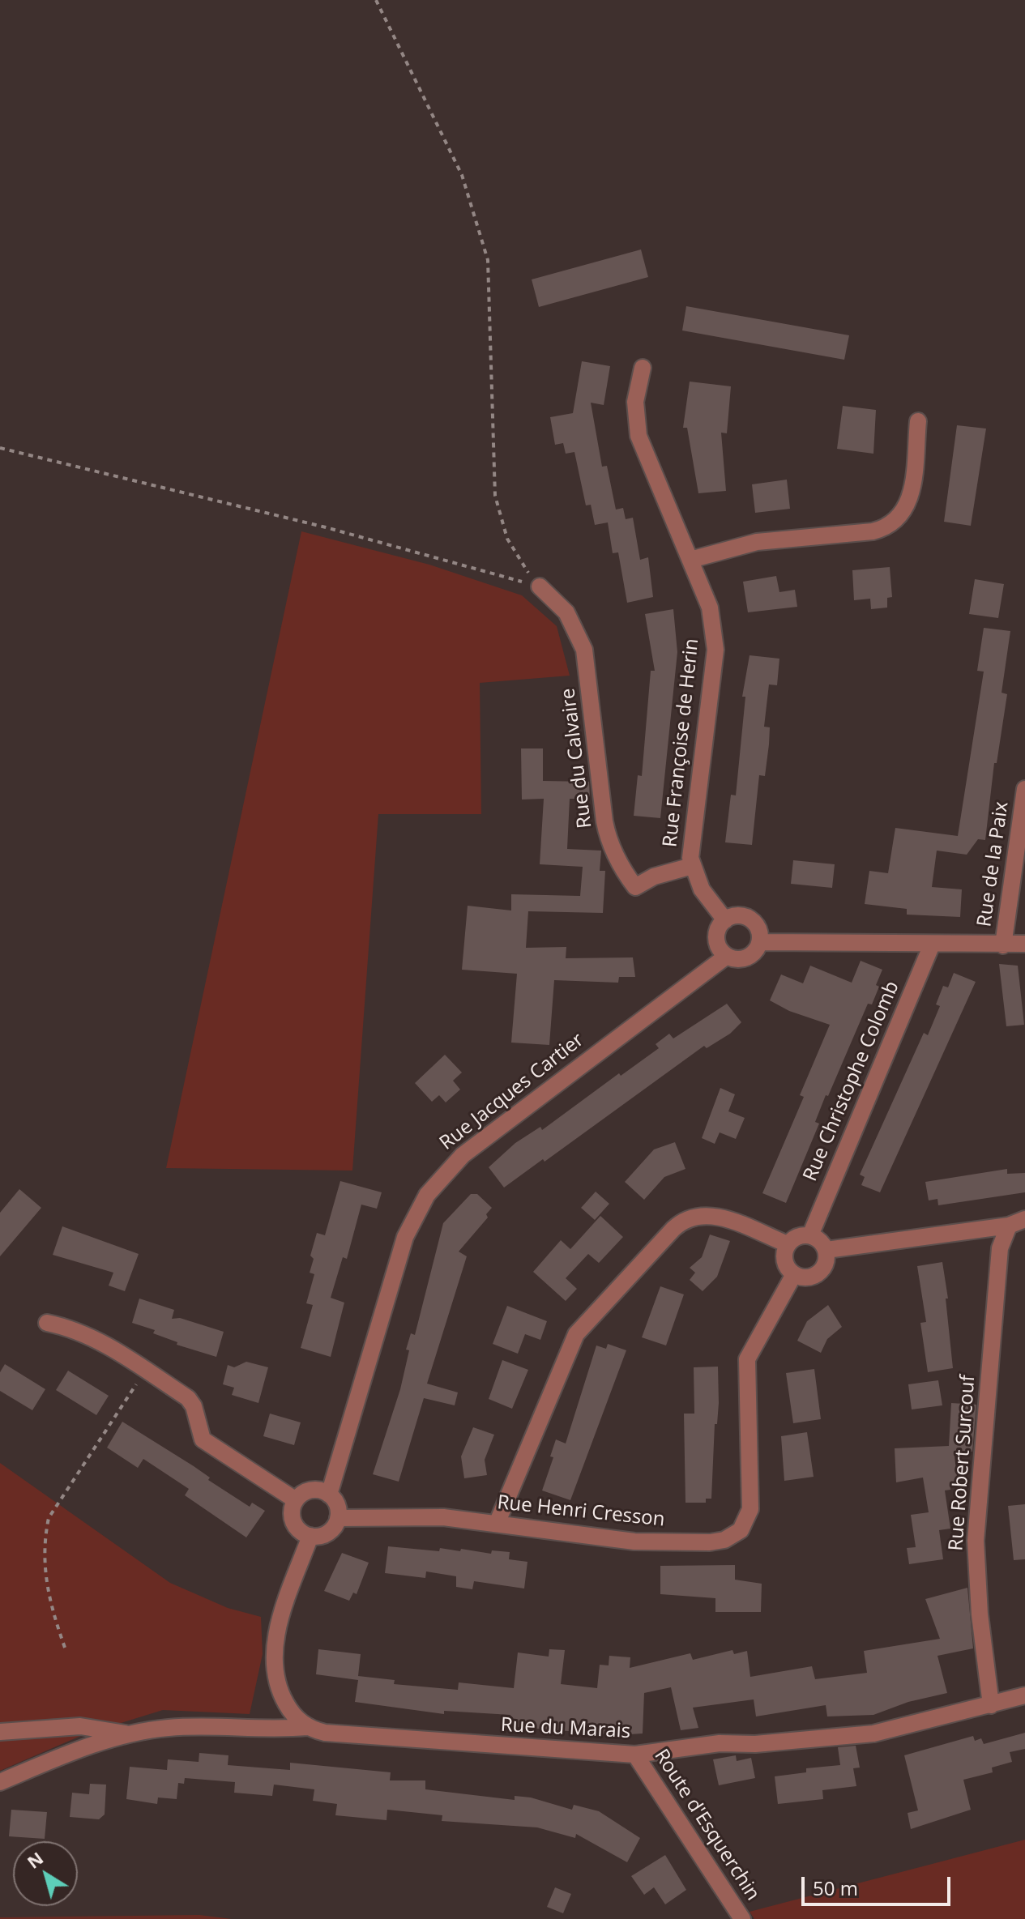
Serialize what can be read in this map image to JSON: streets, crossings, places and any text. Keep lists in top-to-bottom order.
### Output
{
  "streets": {
    "street": [
      "Rue Françoise de Herin",
      "Rue du Calvaire",
      "Rue de la Paix",
      "Rue Christophe Colomb",
      "Rue Jacques Cartier",
      "Rue Robert Surcouf",
      "Rue Henri Cresson",
      "Rue du Marais",
      "Route d'Esquerchin"
    ]
  },
  "crossings": [
    ["Rue Françoise de Herin", "Rue du Calvaire"],
    ["Rue Christophe Colomb", "Rue Henri Cresson"],
    ["Rue Jacques Cartier", "Rue Henri Cresson"],
    ["Rue Robert Surcouf", "Rue du Marais"],
    ["Rue du Marais", "Route d'Esquerchin"]
  ],
  "scale_bar": "50 m",
  "north": "top left"
}
